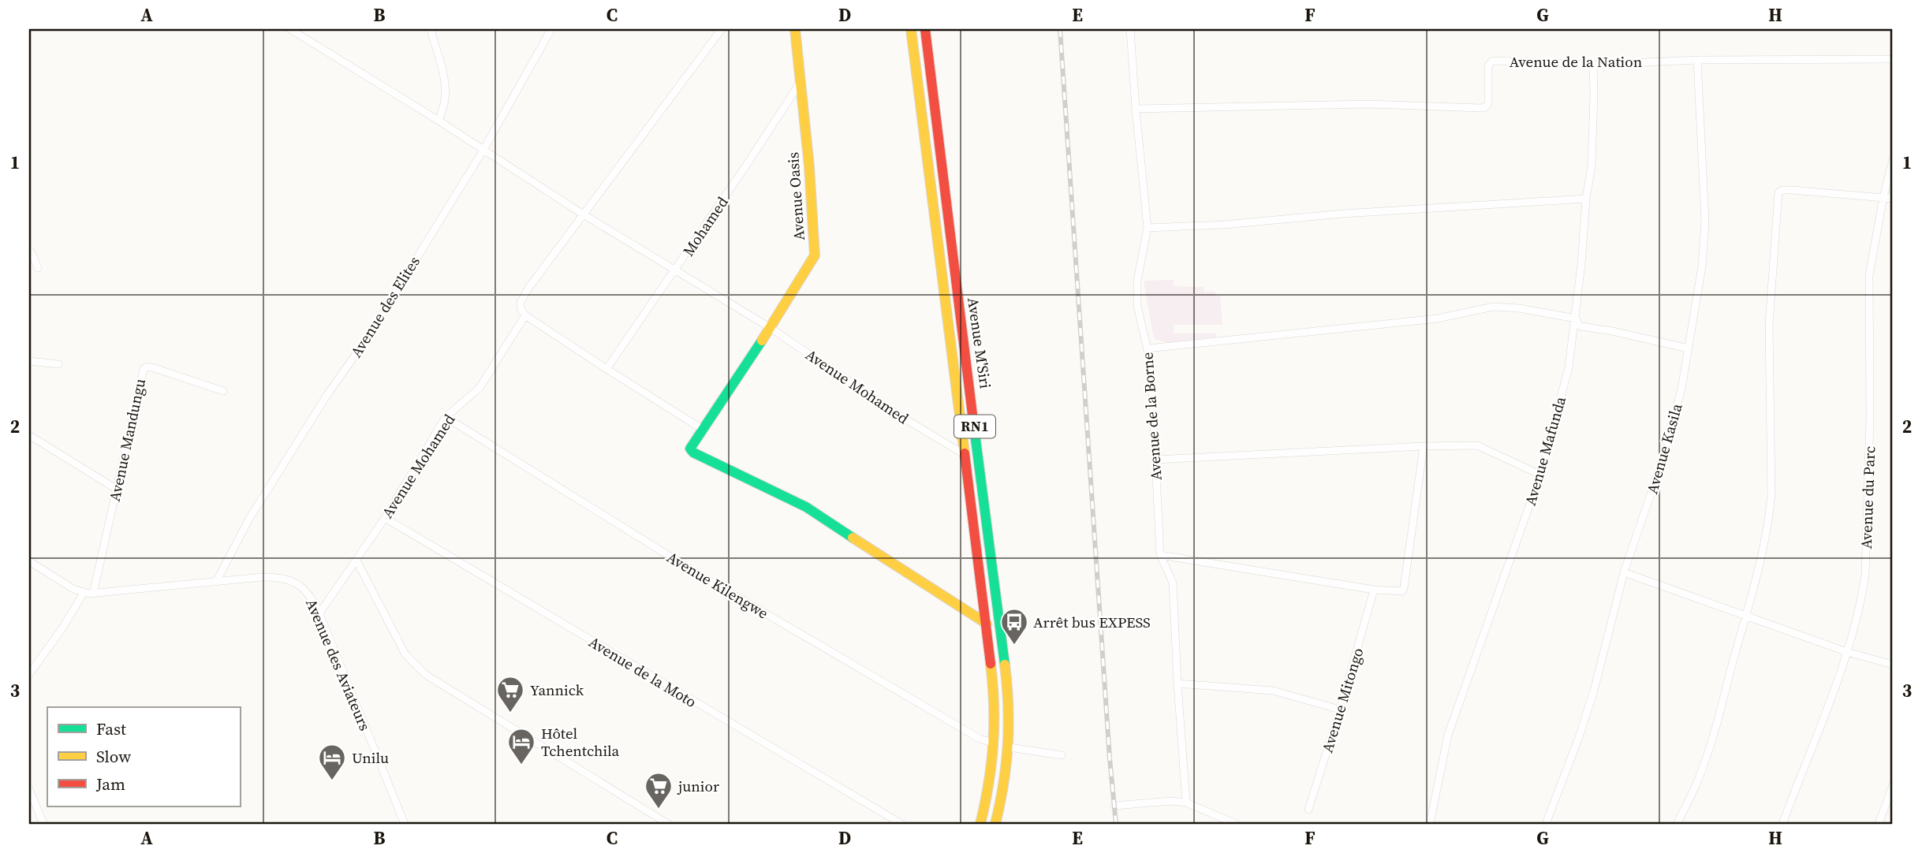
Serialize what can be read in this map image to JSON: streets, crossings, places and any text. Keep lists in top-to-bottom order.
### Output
{
  "streets": {
    "main road": ["Avenue Oasis", "Avenue M'Siri", "RN1"],
    "street": [
      "Avenue de la Nation",
      "Mohamed",
      "Avenue des Elites",
      "Avenue Mohamed",
      "Avenue de la Borne",
      "Avenue Mandungu",
      "Avenue Kasila",
      "Avenue Mafunda",
      "Avenue du Parc",
      "Avenue Kilengwe",
      "Avenue des Aviateurs",
      "Avenue de la Moto",
      "Avenue Mitongo"
    ]
  },
  "crossings": [
    ["Avenue de la Nation", "Avenue de la Borne"],
    ["Avenue de la Nation", "Avenue Kasila"],
    ["Avenue de la Nation", "Avenue Mafunda"],
    ["Avenue Oasis", "Mohamed"],
    ["Avenue Oasis", "Avenue M'Siri"],
    ["Avenue Oasis", "Avenue Mohamed"],
    ["Mohamed", "Avenue Mohamed"],
    ["Avenue des Elites", "Avenue Mohamed"],
    ["Avenue des Elites", "Avenue des Aviateurs"],
    ["Avenue M'Siri", "Avenue Mohamed"],
    ["Avenue M'Siri", "Avenue Kilengwe"],
    ["Avenue Mohamed", "Avenue Kilengwe"],
    ["Avenue Mohamed", "Avenue des Aviateurs"],
    ["Avenue Mohamed", "Avenue de la Moto"],
    ["Avenue Mandungu", "Avenue des Aviateurs"]
  ],
  "places": {
    "bus stop": ["Arrêt bus EXPESS"],
    "supermarket": ["Yannick", "junior"],
    "hotel": ["Hôtel Tchentchila", "Unilu"]
  },
  "legend": ["Fast", "Slow", "Jam"],
  "grid": {
    "columns": [
      "A",
      "B",
      "C",
      "D",
      "E",
      "F",
      "G",
      "H"
    ],
    "rows": ["1", "2", "3"]
  }
}
